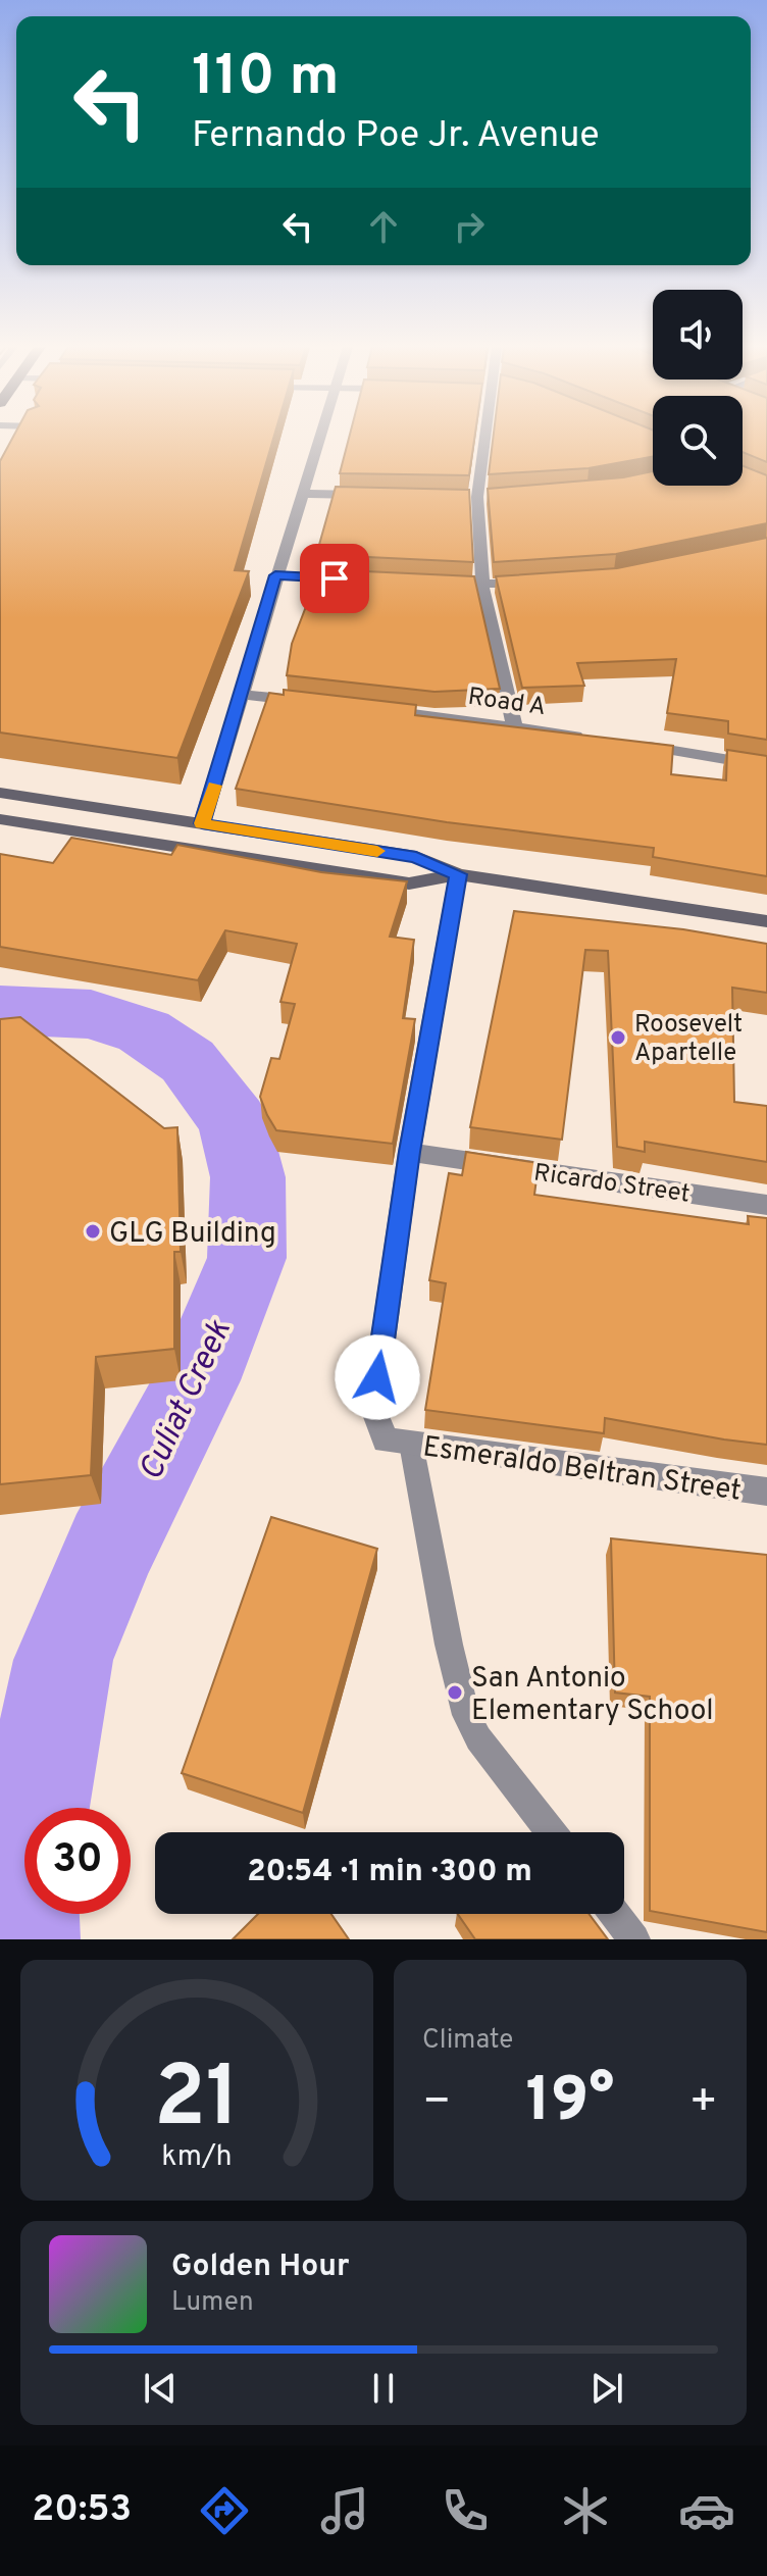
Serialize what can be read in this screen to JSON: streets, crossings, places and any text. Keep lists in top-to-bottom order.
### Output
{
  "streets": {
    "street": ["Road A", "Ricardo Street", "Esmeraldo Beltran Street"]
  },
  "crossings": [
    ["Ricardo Street", "Esmeraldo Beltran Street"]
  ],
  "water": ["Culiat Creek"],
  "places": ["Roosevelt Apartelle", "GLG Building", "San Antonio Elementary School"],
  "page": {
    "turn": ["110 m", "Fernando Poe Jr. Avenue"],
    "limit": "30",
    "trip": "20:54 · 1 min · 300 m",
    "tile": "Climate",
    "heat": ["−", "19°", "+"],
    "song": ["Golden Hour", "Lumen"],
    "tabs": "20:53",
    "gauge": ["21", "km/h"]
  }
}
